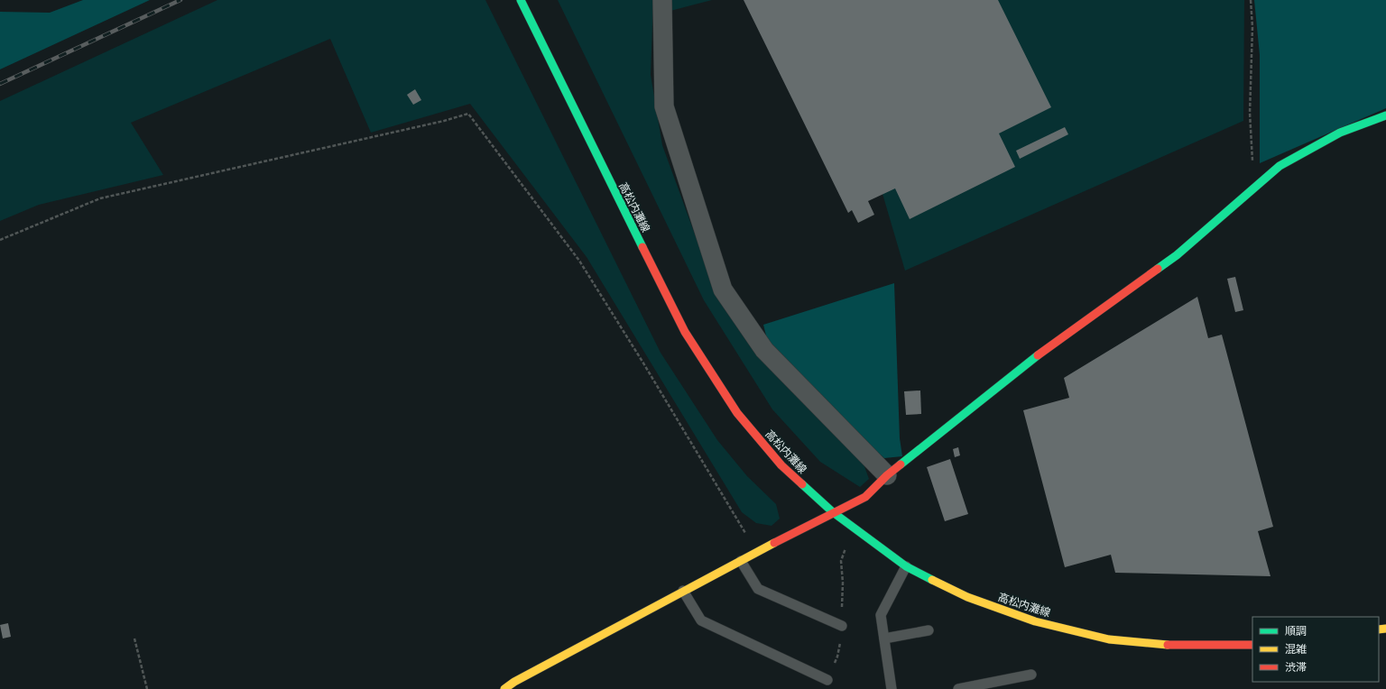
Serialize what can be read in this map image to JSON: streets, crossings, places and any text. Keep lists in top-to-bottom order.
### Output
{
  "streets": {
    "street": ["高松内灘線"]
  },
  "legend": ["順調", "混雑", "渋滞"]
}
